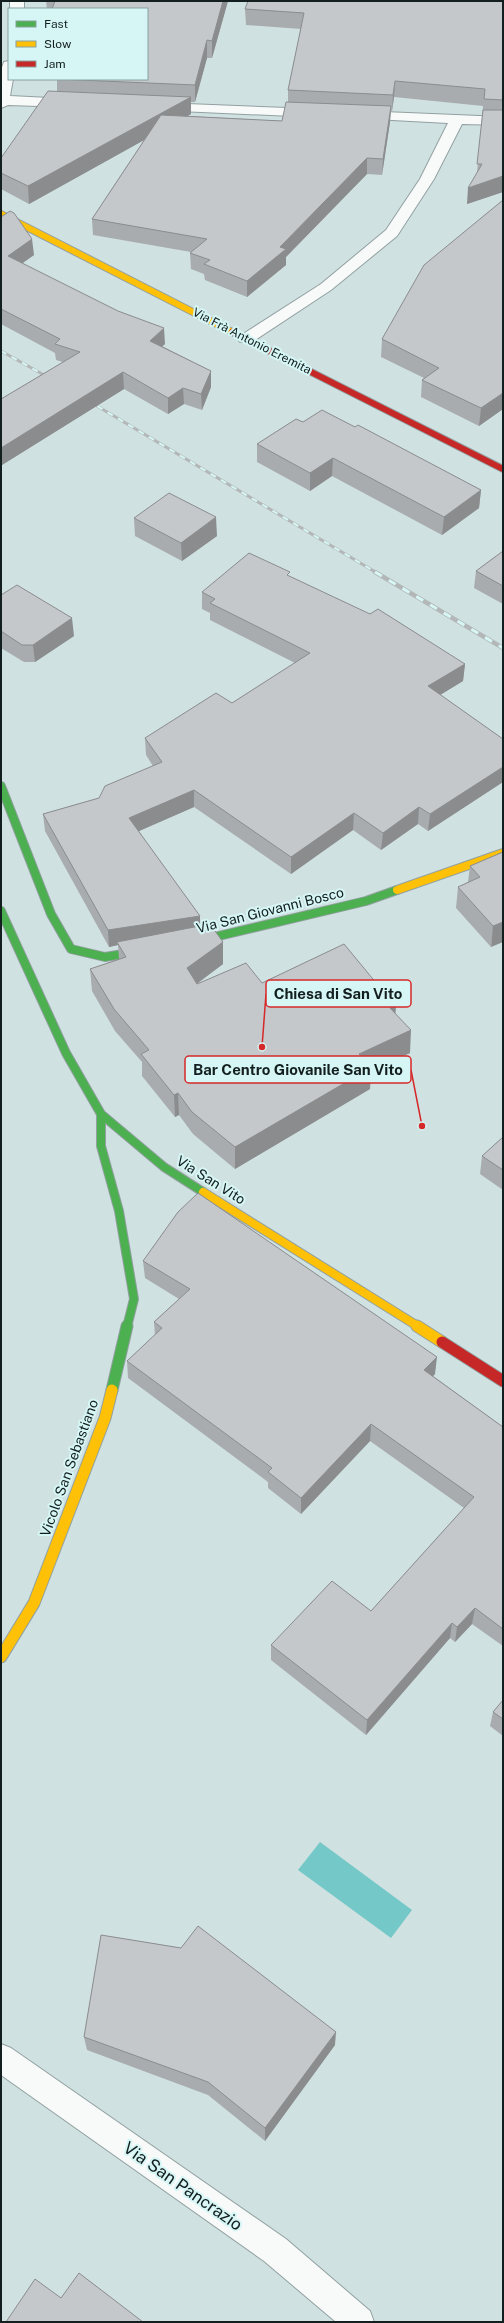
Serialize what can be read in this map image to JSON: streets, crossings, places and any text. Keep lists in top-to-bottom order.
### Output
{
  "streets": {
    "street": [
      "Via Frà Antonio Eremita",
      "Via San Giovanni Bosco",
      "Via San Vito",
      "Vicolo San Sebastiano",
      "Via San Pancrazio"
    ]
  },
  "crossings": [
    ["Via San Vito", "Vicolo San Sebastiano"]
  ],
  "places": ["Chiesa di San Vito", "Bar Centro Giovanile San Vito"],
  "legend": ["Fast", "Slow", "Jam"]
}
